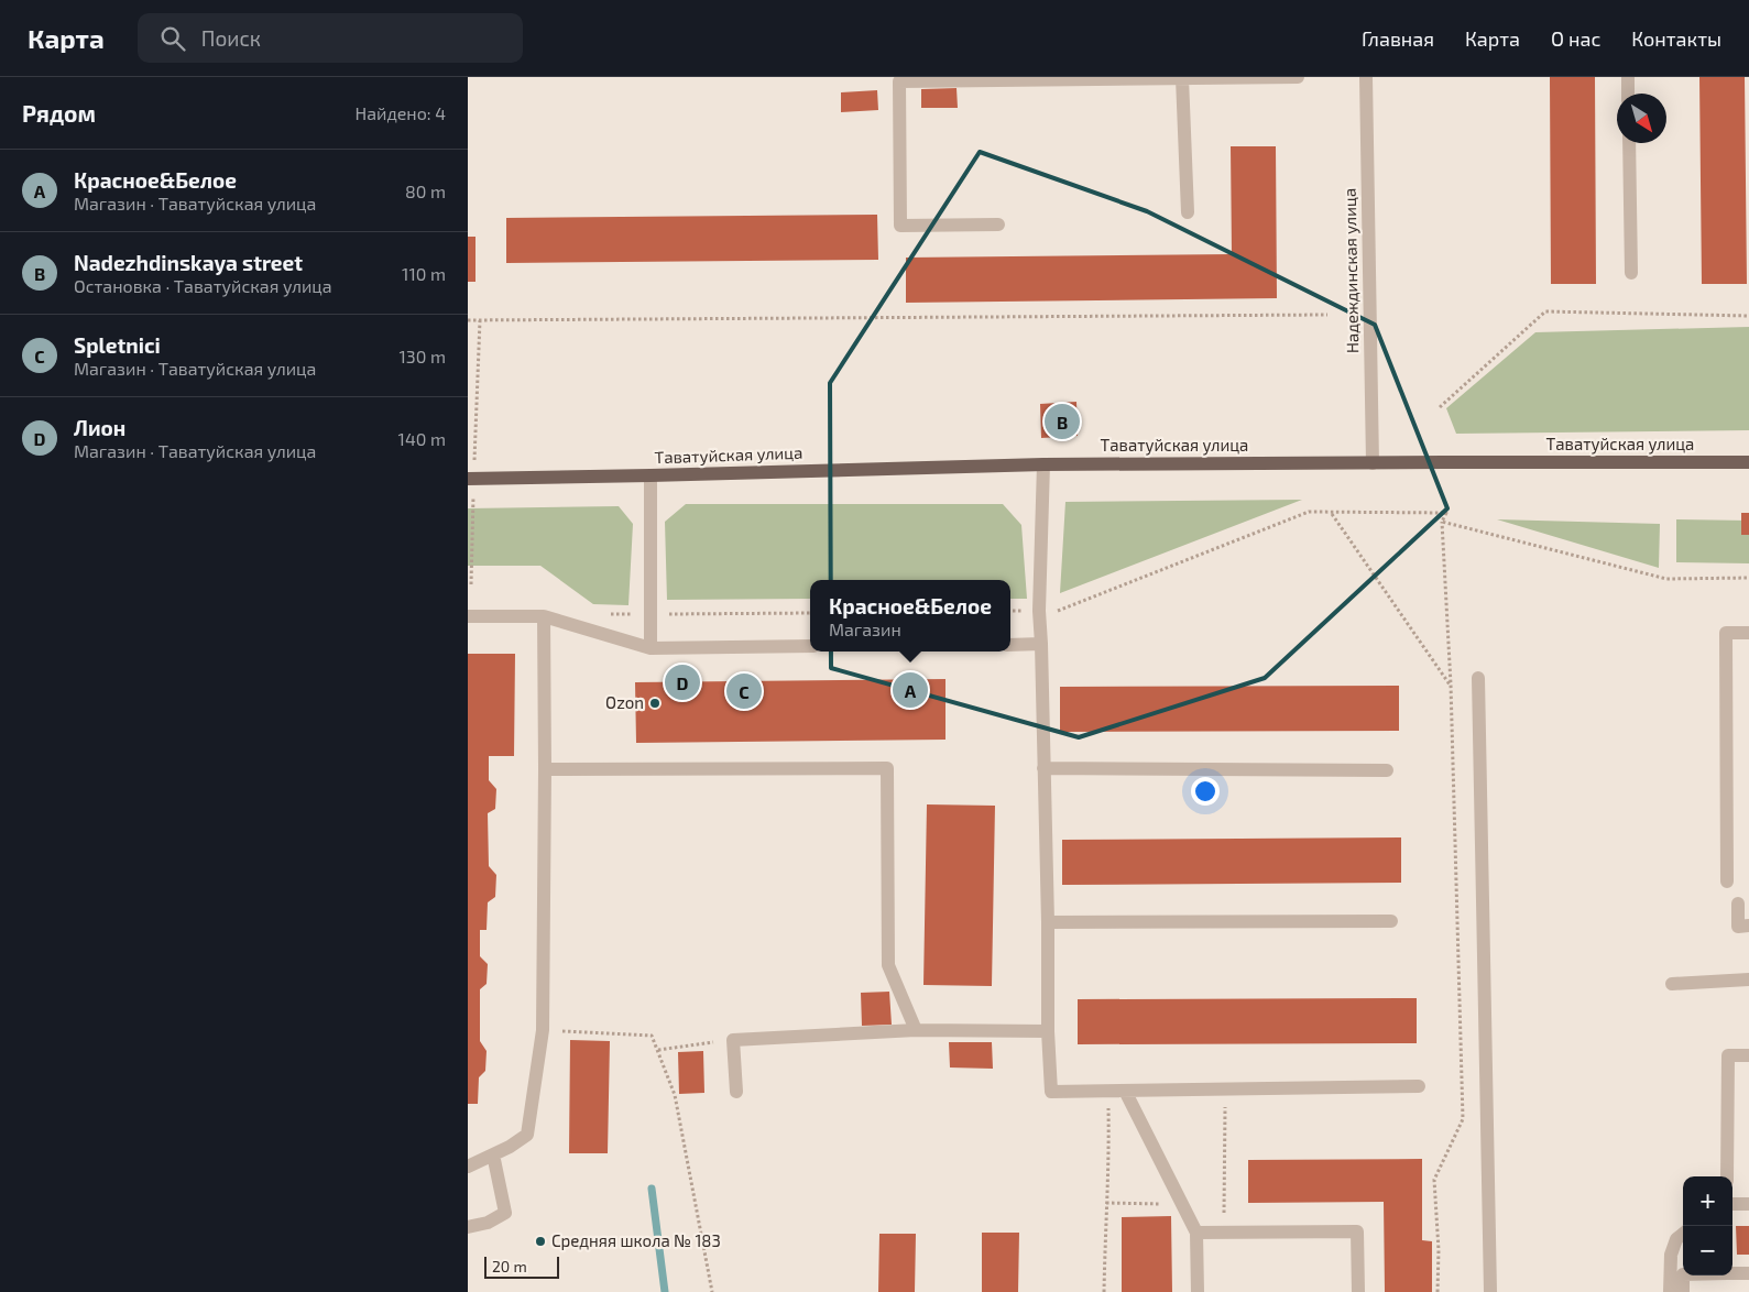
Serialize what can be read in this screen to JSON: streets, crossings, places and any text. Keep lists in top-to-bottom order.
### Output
{
  "streets": {
    "main road": ["Таватуйская улица"],
    "street": ["Надеждинская улица"]
  },
  "crossings": [
    ["Надеждинская улица", "Таватуйская улица"]
  ],
  "places": ["Ozon", "Средняя школа № 183"],
  "scale_bar": "20 m",
  "north": "bottom right",
  "page": {
    "header": "Карта",
    "search": "Поиск",
    "nav": [
      "Главная",
      "Карта",
      "О нас",
      "Контакты"
    ],
    "heading": ["Рядом", "Найдено: 4"],
    "list": [
      {
        "mark": "A",
        "name": "Красное&Белое",
        "note": "Магазин · Таватуйская улица",
        "value": "80 m"
      },
      {
        "mark": "B",
        "name": "Nadezhdinskaya street",
        "note": "Остановка · Таватуйская улица",
        "value": "110 m"
      },
      {
        "mark": "C",
        "name": "Spletnici",
        "note": "Магазин · Таватуйская улица",
        "value": "130 m"
      },
      {
        "mark": "D",
        "name": "Лион",
        "note": "Магазин · Таватуйская улица",
        "value": "140 m"
      }
    ],
    "pins": [
      "B",
      "D",
      "A",
      "C"
    ],
    "popup": ["Красное&Белое", "Магазин"],
    "map_buttons": ["+", "−"],
    "scale": "20 m"
  }
}
